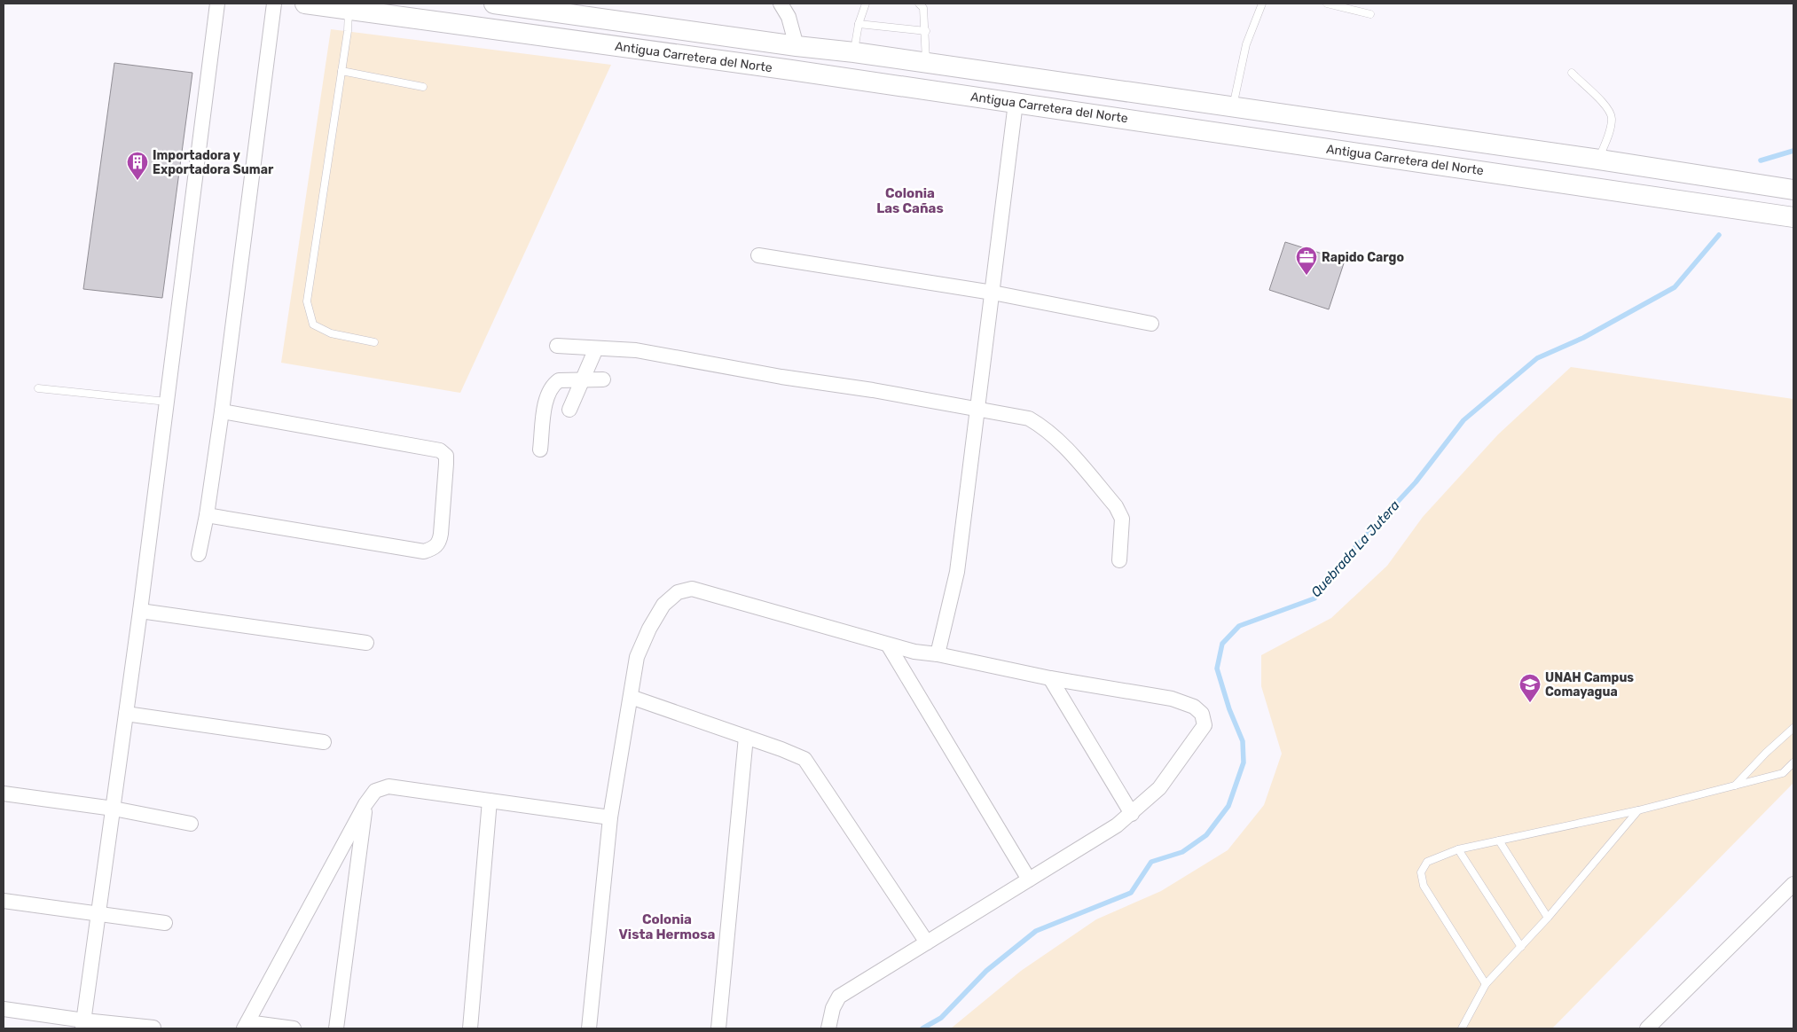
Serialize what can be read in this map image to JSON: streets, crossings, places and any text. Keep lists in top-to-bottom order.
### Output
{
  "streets": {
    "main road": ["Antigua Carretera del Norte"]
  },
  "districts": ["Colonia Las Cañas", "Colonia Vista Hermosa"],
  "water": ["Quebrada La Jutera"],
  "places": {
    "building": ["Importadora y Exportadora Sumar"],
    "office": ["Rapido Cargo"],
    "school or university": ["UNAH Campus Comayagua"]
  }
}
